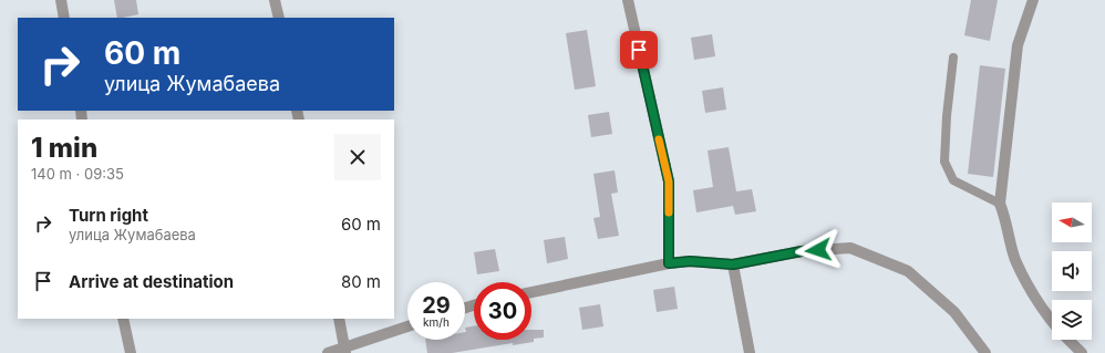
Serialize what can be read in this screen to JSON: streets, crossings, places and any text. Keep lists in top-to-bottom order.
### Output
{
  "north": "left",
  "page": {
    "turn": ["60 m", "улица Жумабаева"],
    "heading": ["1 min", "140 m · 09:35"],
    "list": [
      {
        "name": "Turn right",
        "note": "улица Жумабаева",
        "value": "60 m"
      },
      {
        "name": "Arrive at destination",
        "value": "80 m"
      }
    ],
    "speed": "29 km/h",
    "limit": "30"
  }
}
